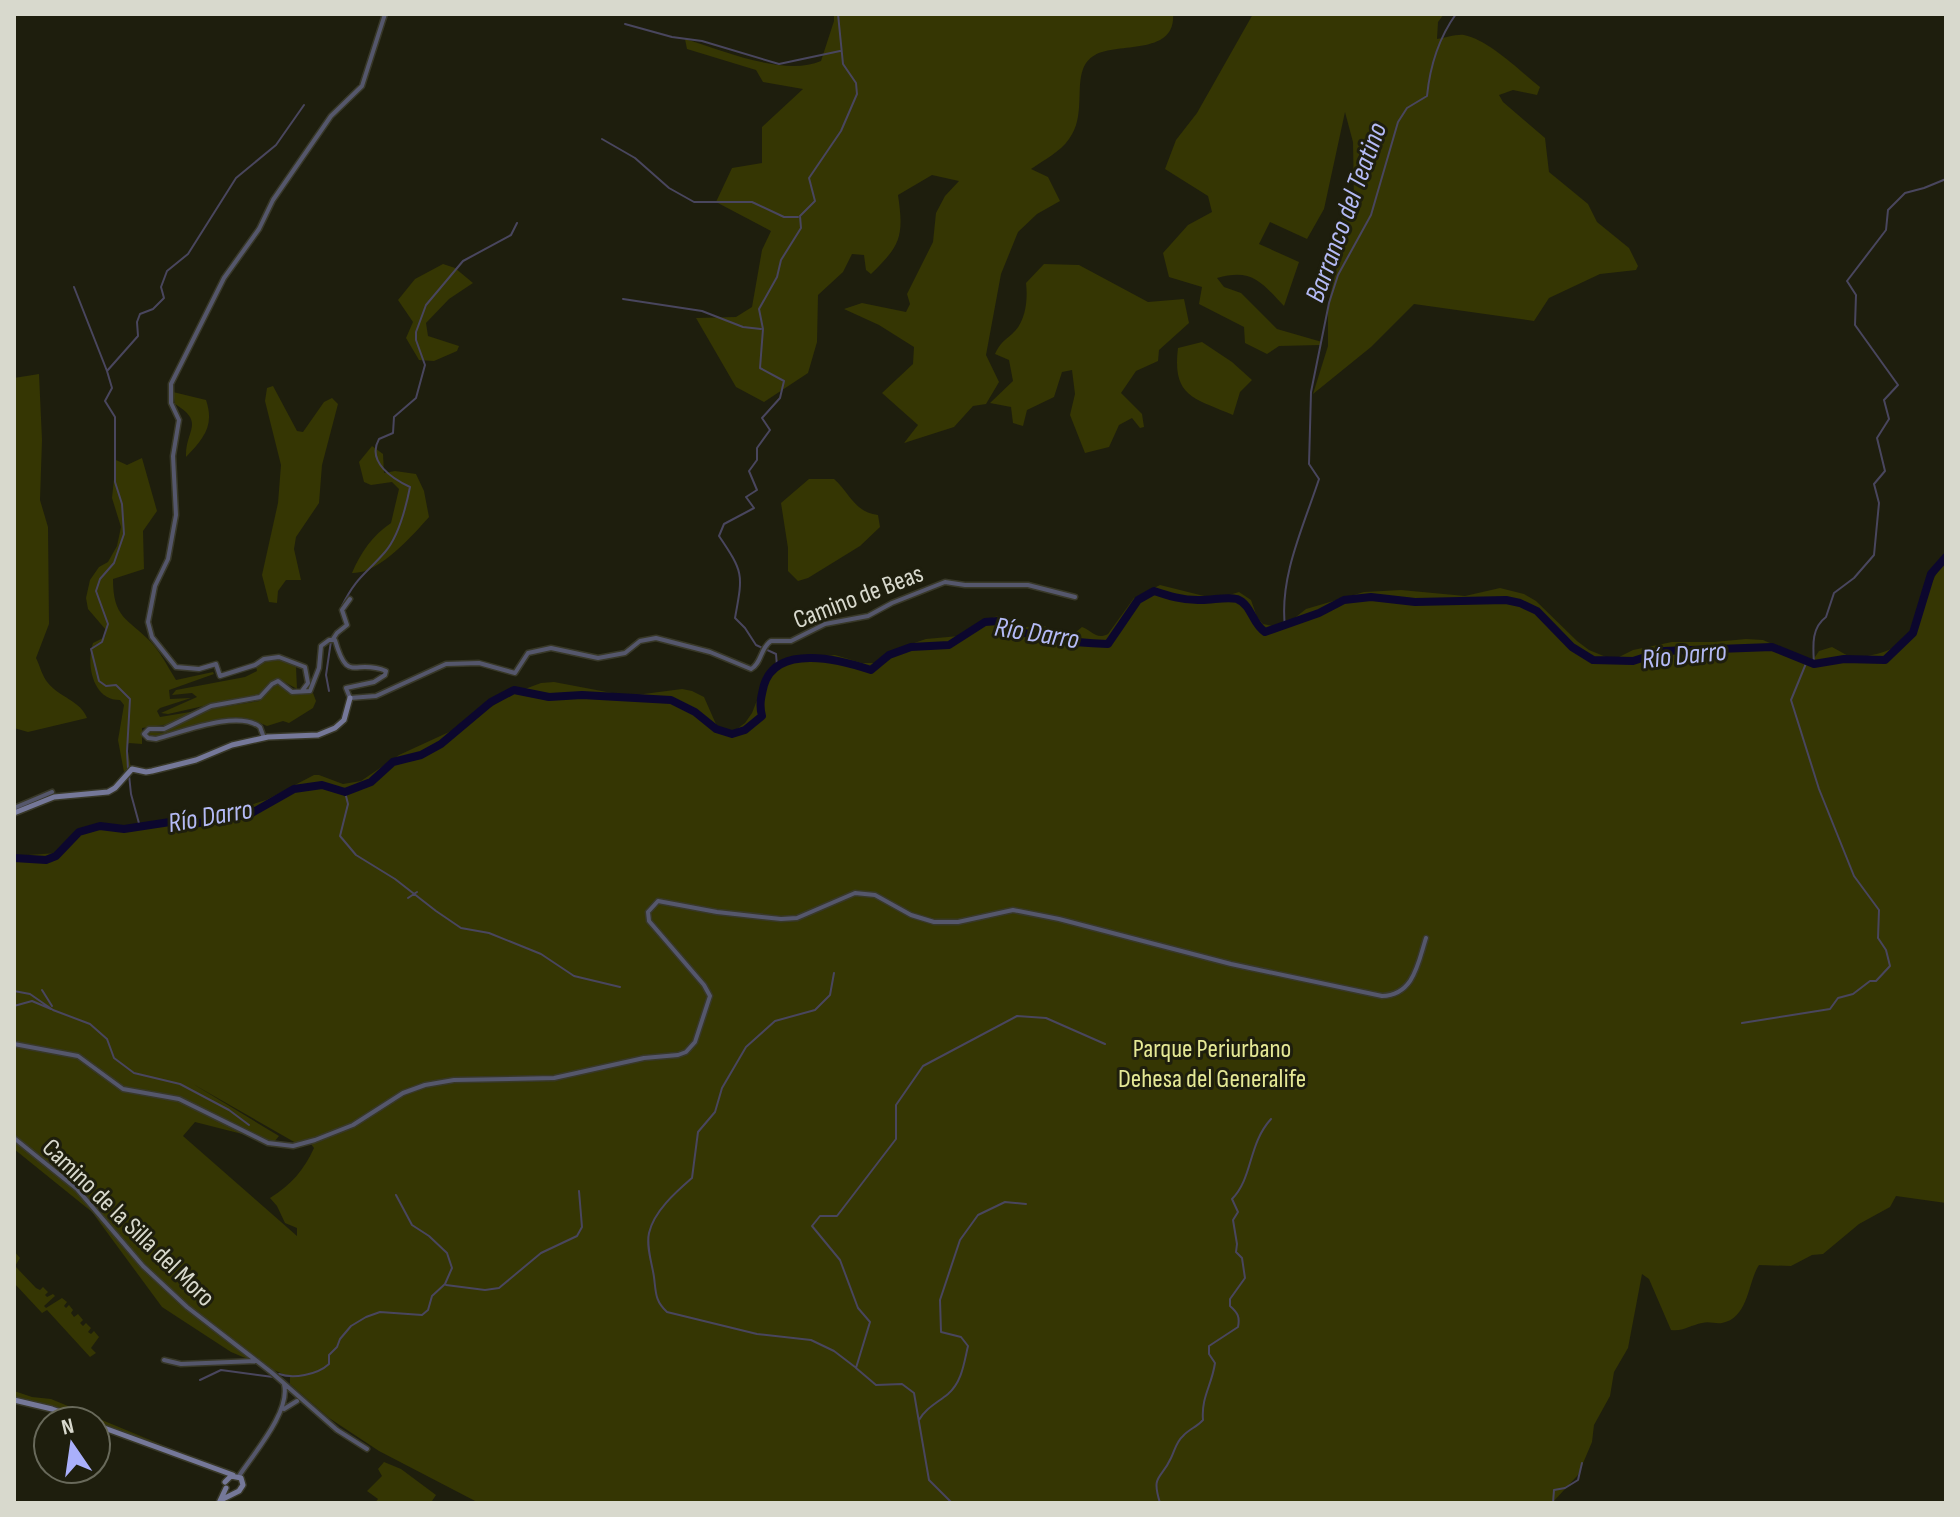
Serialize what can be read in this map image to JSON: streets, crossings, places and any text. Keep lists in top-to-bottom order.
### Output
{
  "streets": {
    "street": ["Camino de Beas", "Camino de la Silla del Moro"]
  },
  "water": ["Barranco del Teatino", "Río Darro"],
  "parks": ["Parque Periurbano Dehesa del Generalife"],
  "north": "top"
}
